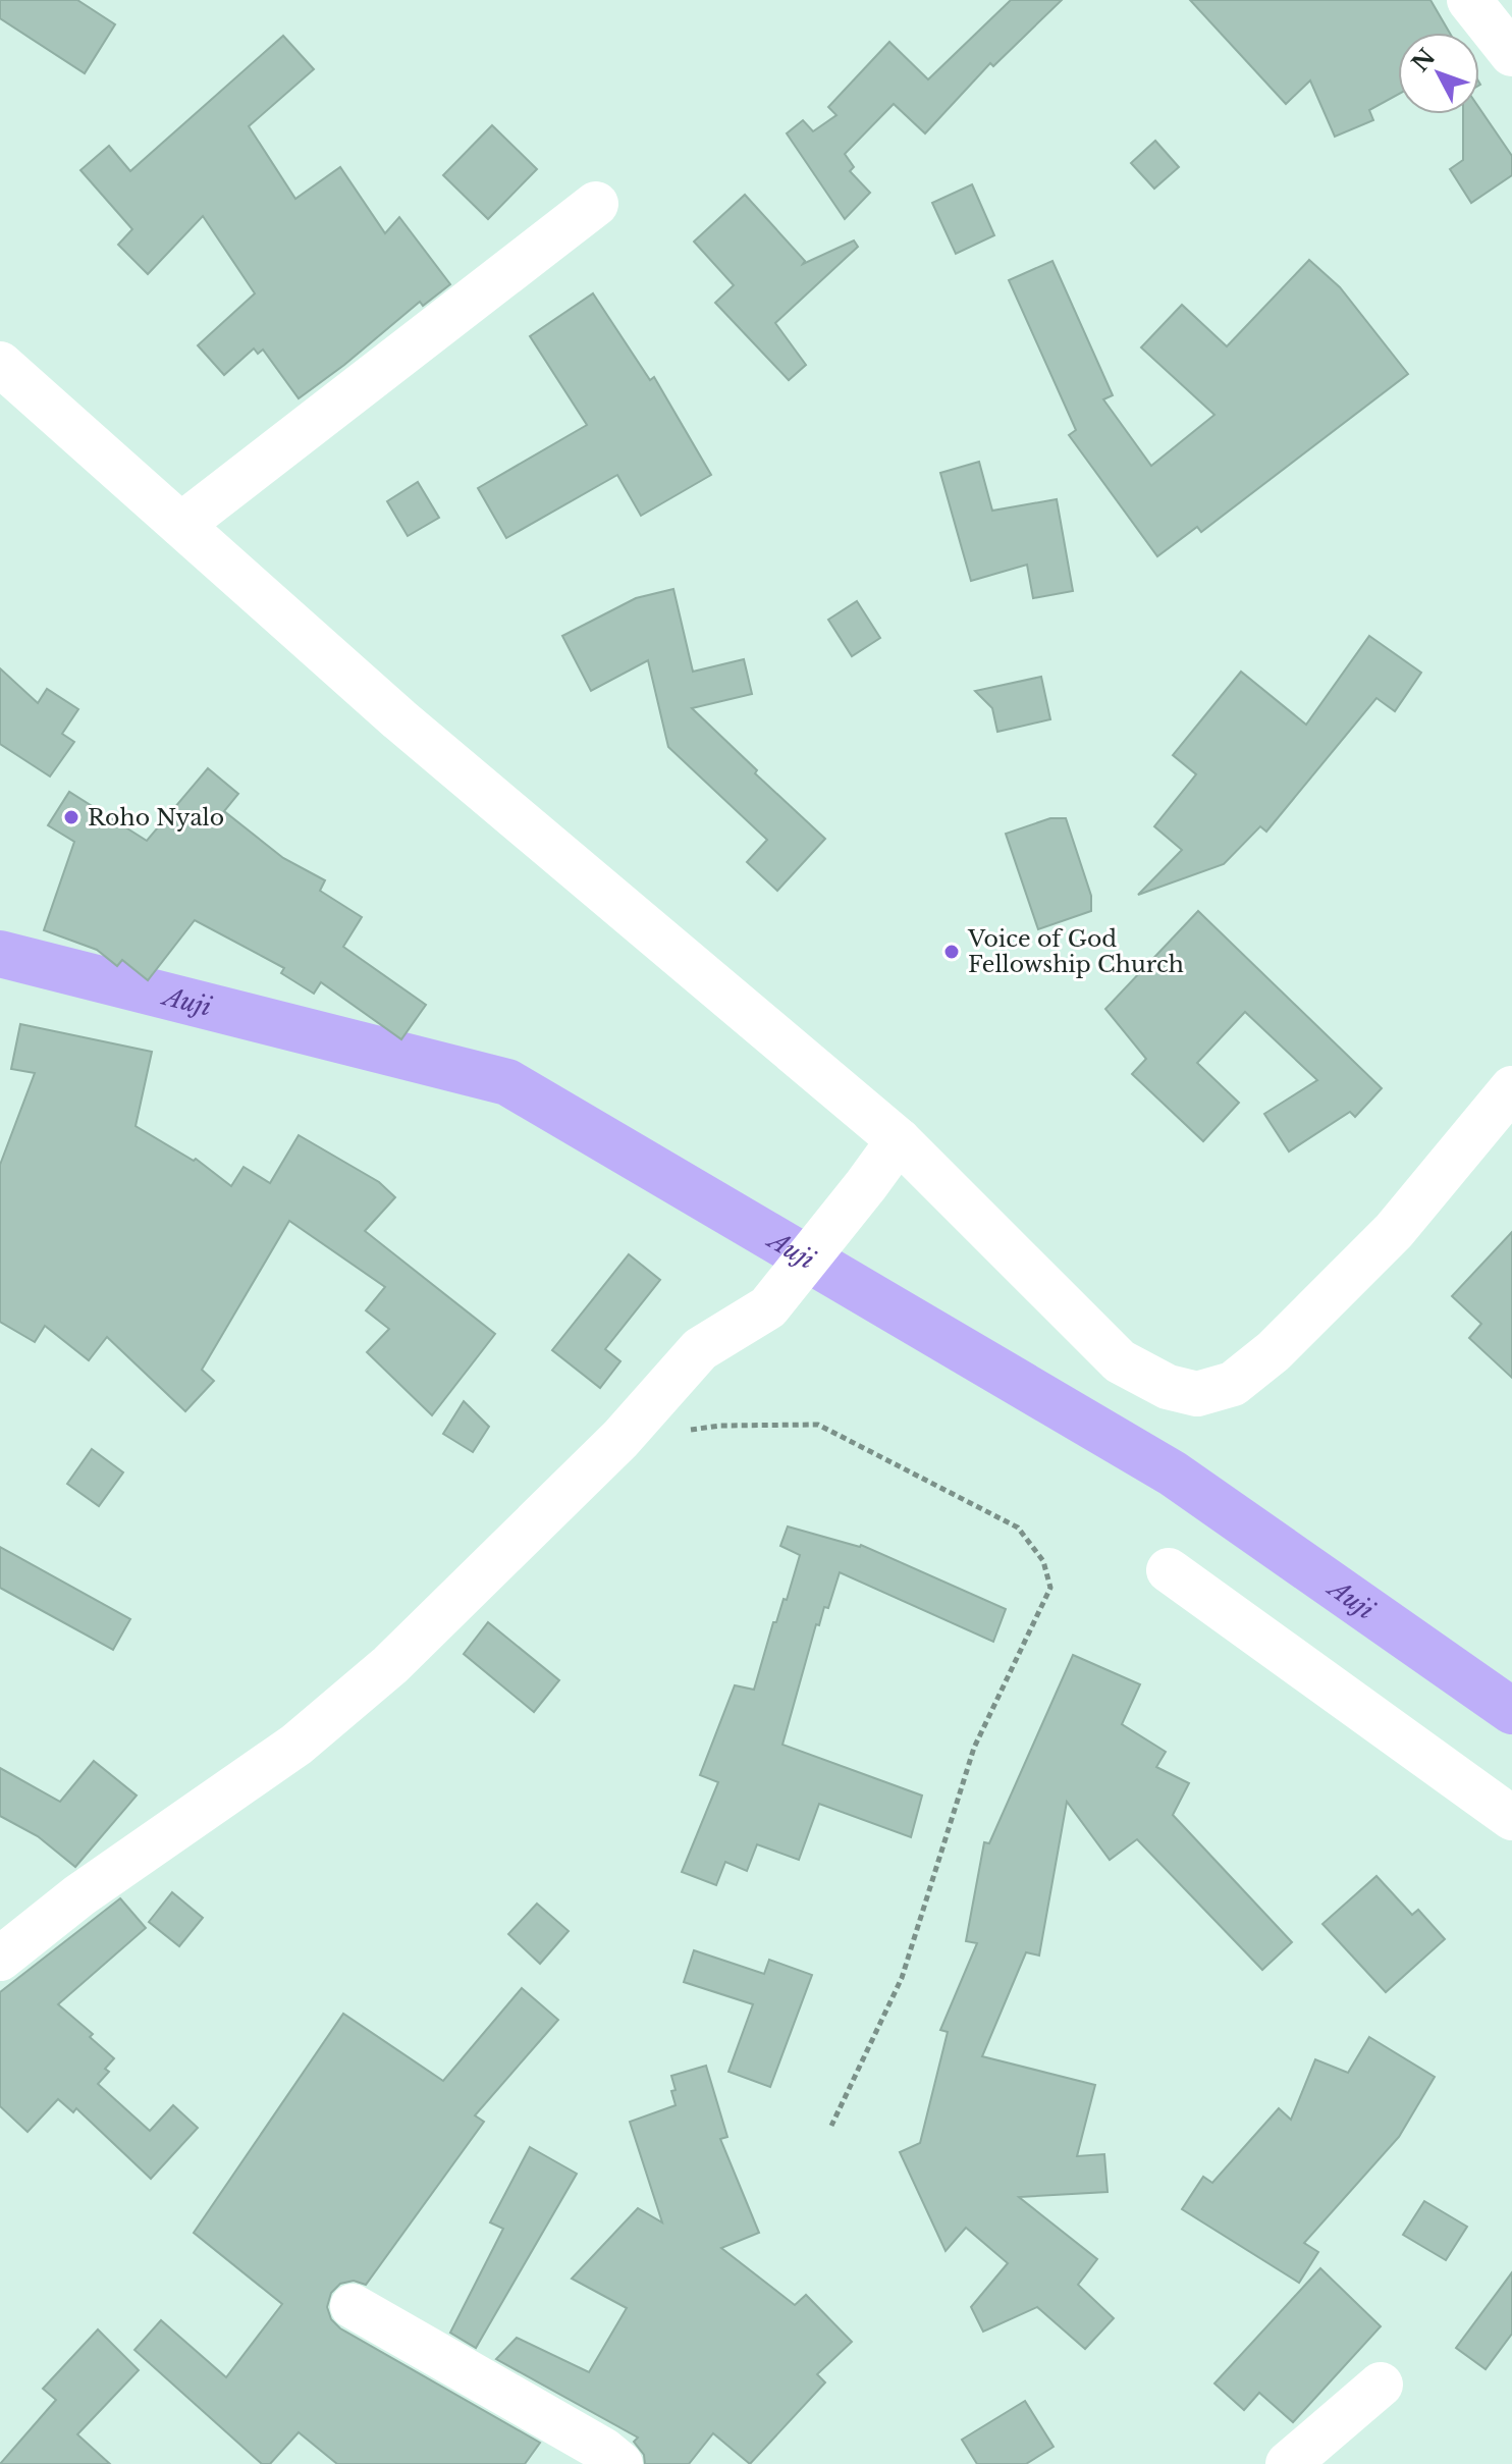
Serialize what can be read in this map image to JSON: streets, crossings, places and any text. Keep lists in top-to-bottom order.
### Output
{
  "water": ["Auji"],
  "places": ["Roho Nyalo", "Voice of God Fellowship Church"],
  "north": "top left"
}
